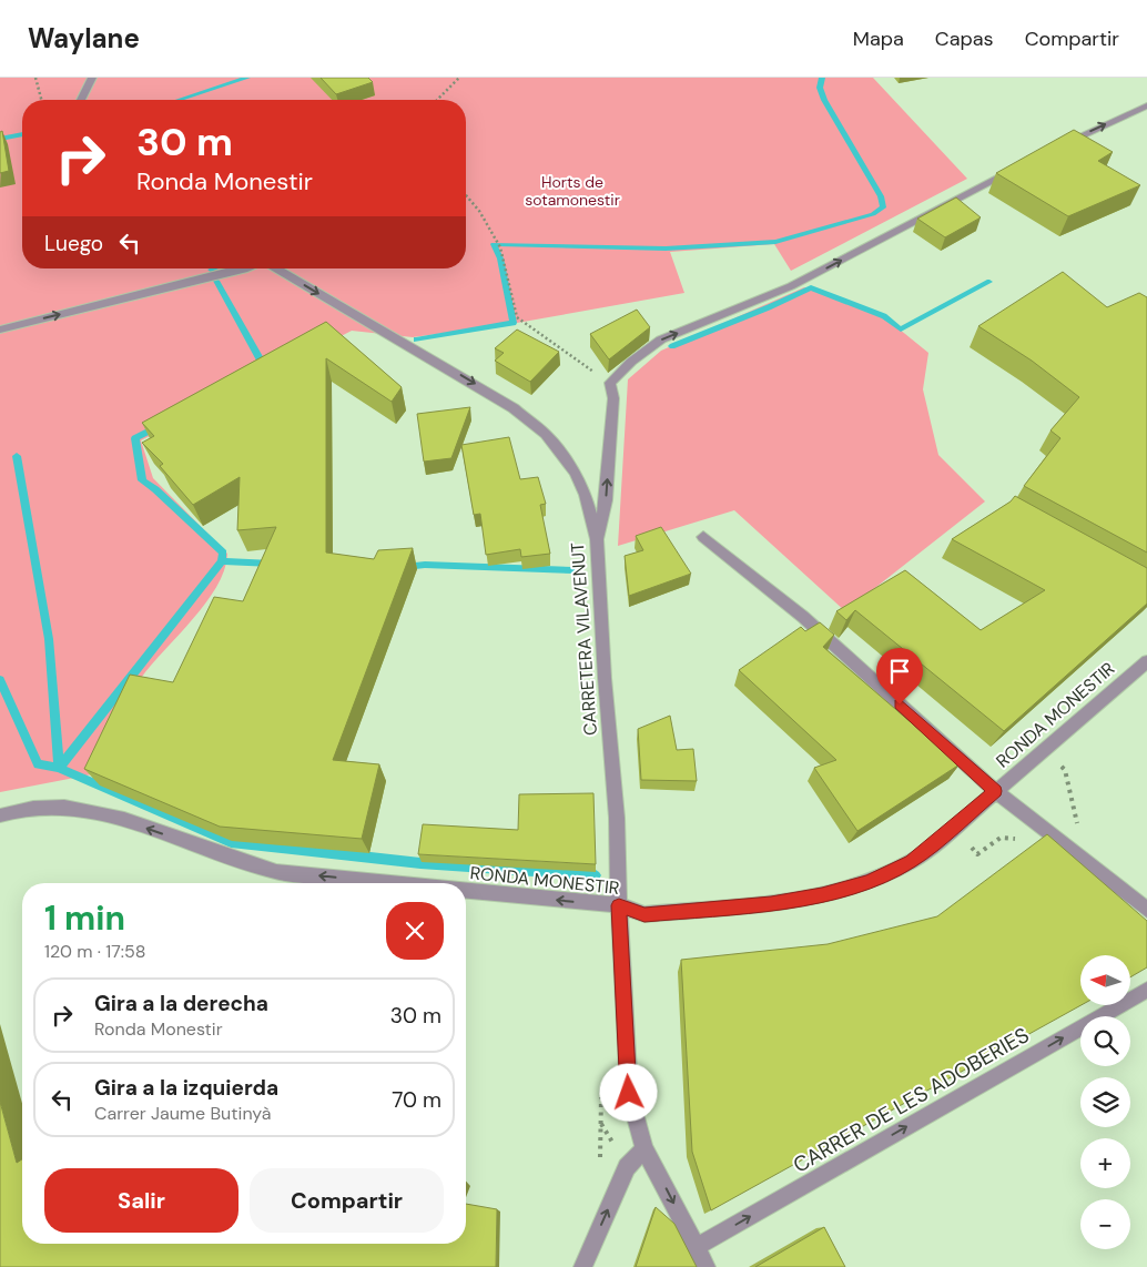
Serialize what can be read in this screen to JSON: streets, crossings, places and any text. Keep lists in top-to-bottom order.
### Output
{
  "streets": {
    "street": ["CARRETERA VILAVENUT", "RONDA MONESTIR", "CARRER DE LES ADOBERIES"]
  },
  "crossings": [
    ["CARRETERA VILAVENUT", "RONDA MONESTIR"],
    ["CARRETERA VILAVENUT", "CARRER DE LES ADOBERIES"]
  ],
  "one_way": ["CARRETERA VILAVENUT", "RONDA MONESTIR", "CARRER DE LES ADOBERIES"],
  "parks": ["Horts de sotamonestir"],
  "north": "left",
  "page": {
    "header": "Waylane",
    "nav": ["Mapa", "Capas", "Compartir"],
    "turn": ["30 m", "Ronda Monestir"],
    "then": "Luego",
    "heading": ["1 min", "120 m · 17:58"],
    "map_buttons": ["+", "−"],
    "list": [
      {
        "name": "Gira a la derecha",
        "note": "Ronda Monestir",
        "value": "30 m"
      },
      {
        "name": "Gira a la izquierda",
        "note": "Carrer Jaume Butinyà",
        "value": "70 m"
      }
    ],
    "buttons": ["Salir", "Compartir"]
  }
}
